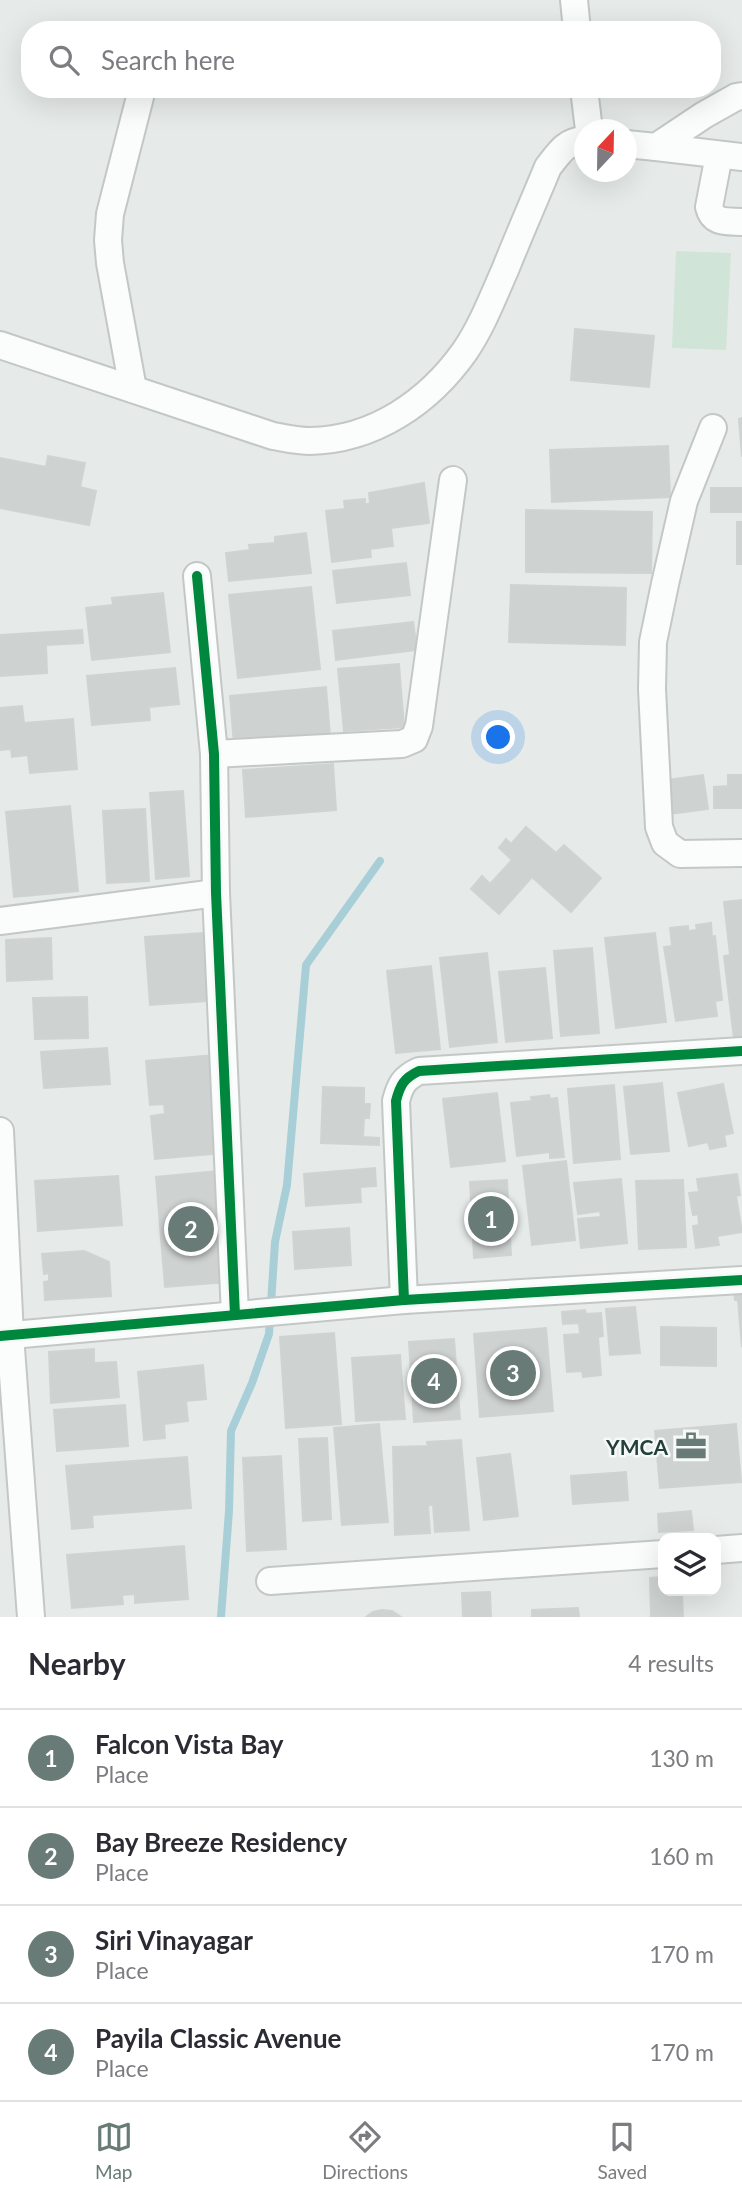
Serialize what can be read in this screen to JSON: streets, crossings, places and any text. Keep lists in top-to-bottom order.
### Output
{
  "places": {
    "office": ["YMCA"]
  },
  "north": "top",
  "page": {
    "search": "Search here",
    "pins": [
      "1",
      "2",
      "3",
      "4"
    ],
    "heading": ["Nearby", "4 results"],
    "list": [
      {
        "mark": "1",
        "name": "Falcon Vista Bay",
        "note": "Place",
        "value": "130 m"
      },
      {
        "mark": "2",
        "name": "Bay Breeze Residency",
        "note": "Place",
        "value": "160 m"
      },
      {
        "mark": "3",
        "name": "Siri Vinayagar",
        "note": "Place",
        "value": "170 m"
      },
      {
        "mark": "4",
        "name": "Payila Classic Avenue",
        "note": "Place",
        "value": "170 m"
      }
    ],
    "nav": ["Map", "Directions", "Saved"]
  }
}
